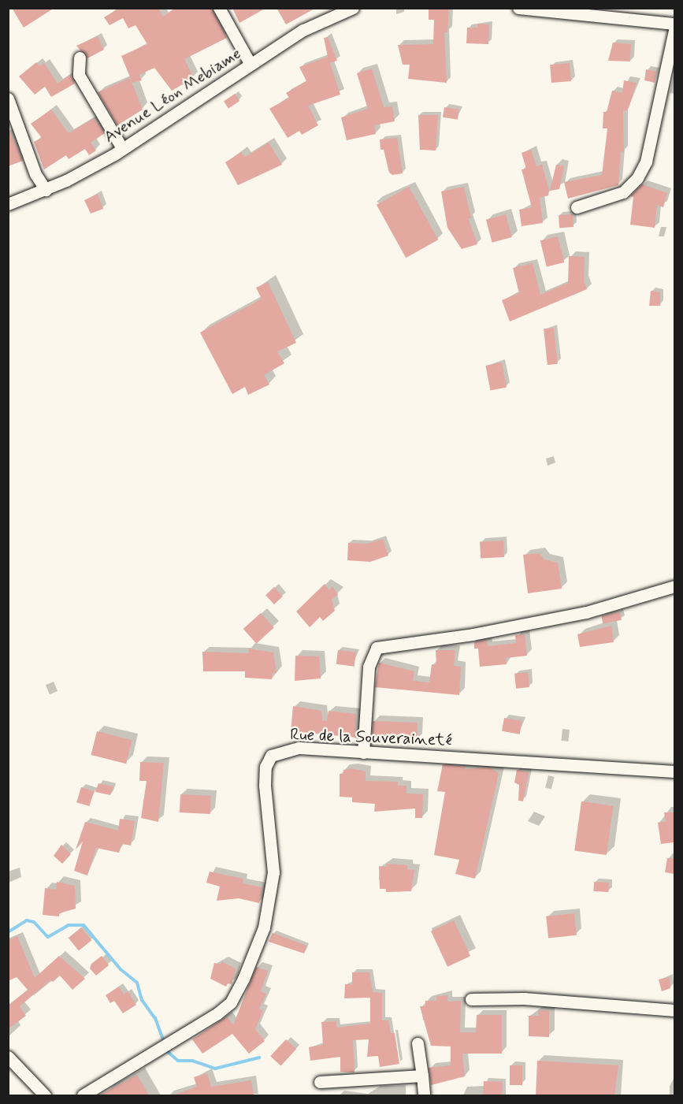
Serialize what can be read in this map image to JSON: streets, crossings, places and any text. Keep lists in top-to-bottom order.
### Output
{
  "streets": {
    "street": ["Avenue Léon Mebiame", "Rue de la Souveraineté"]
  }
}
